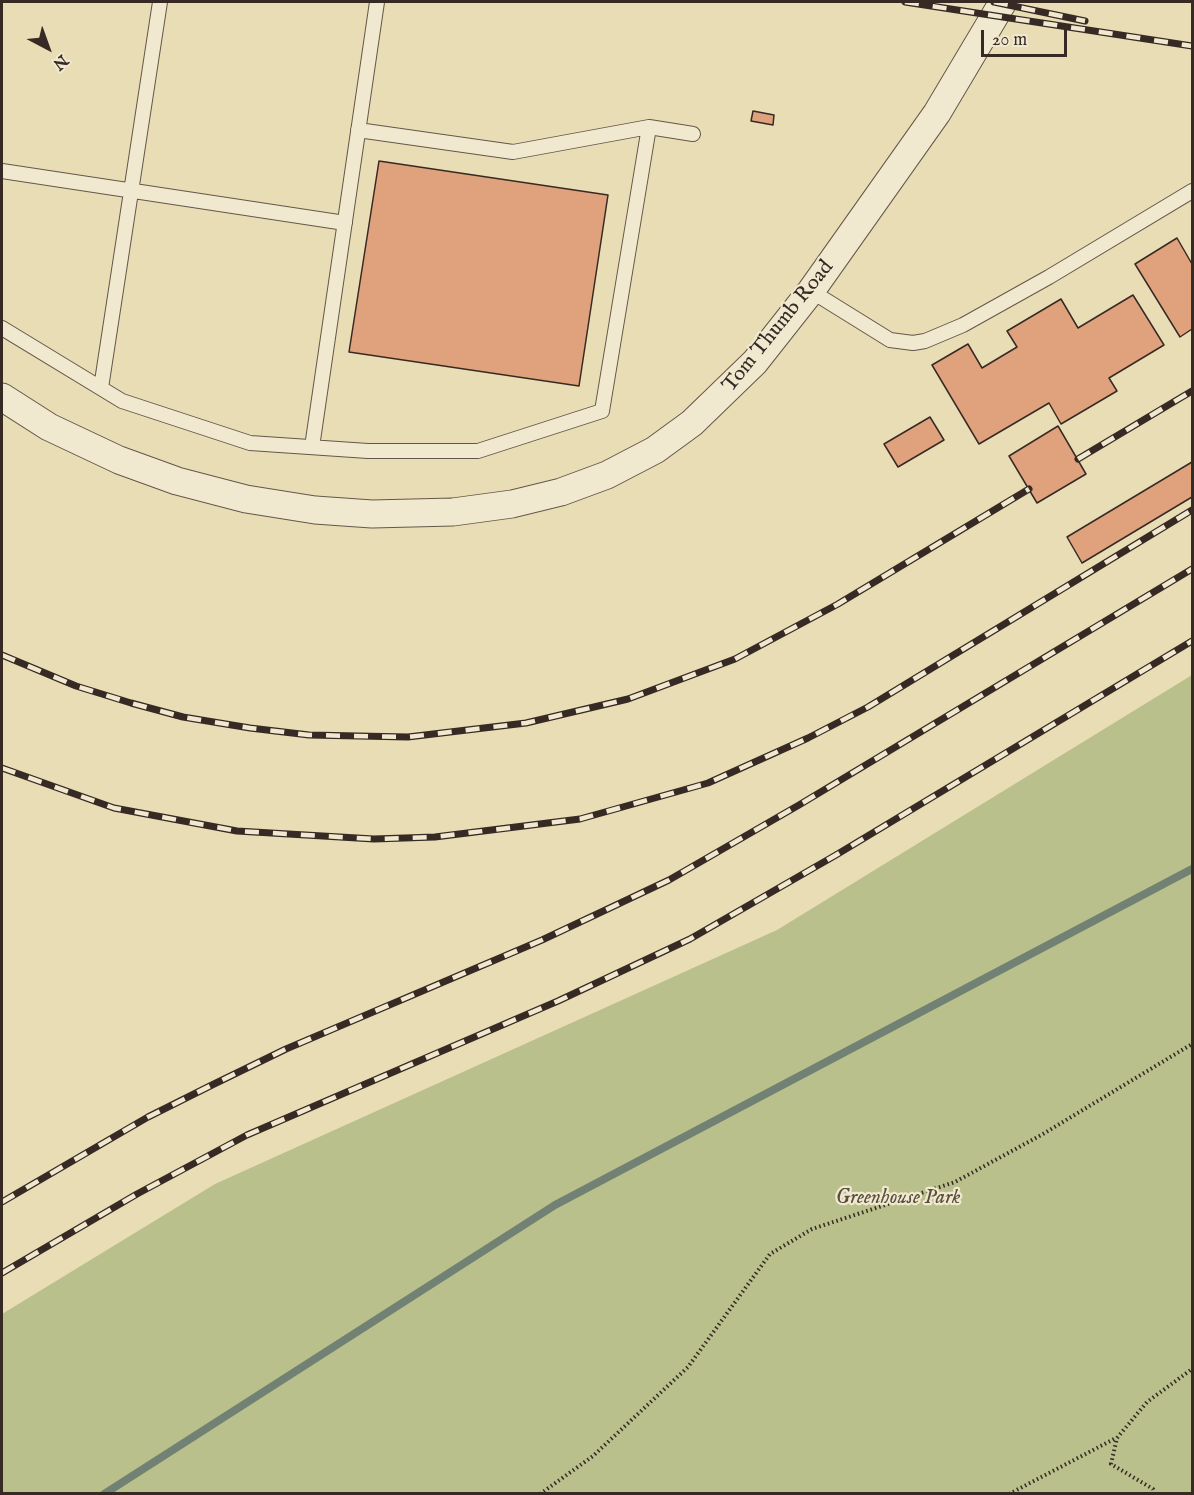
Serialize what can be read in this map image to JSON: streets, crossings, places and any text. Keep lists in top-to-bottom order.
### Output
{
  "streets": {
    "street": ["Tom Thumb Road"]
  },
  "parks": ["Greenhouse Park"],
  "scale_bar": "20 m",
  "north": "bottom right"
}
